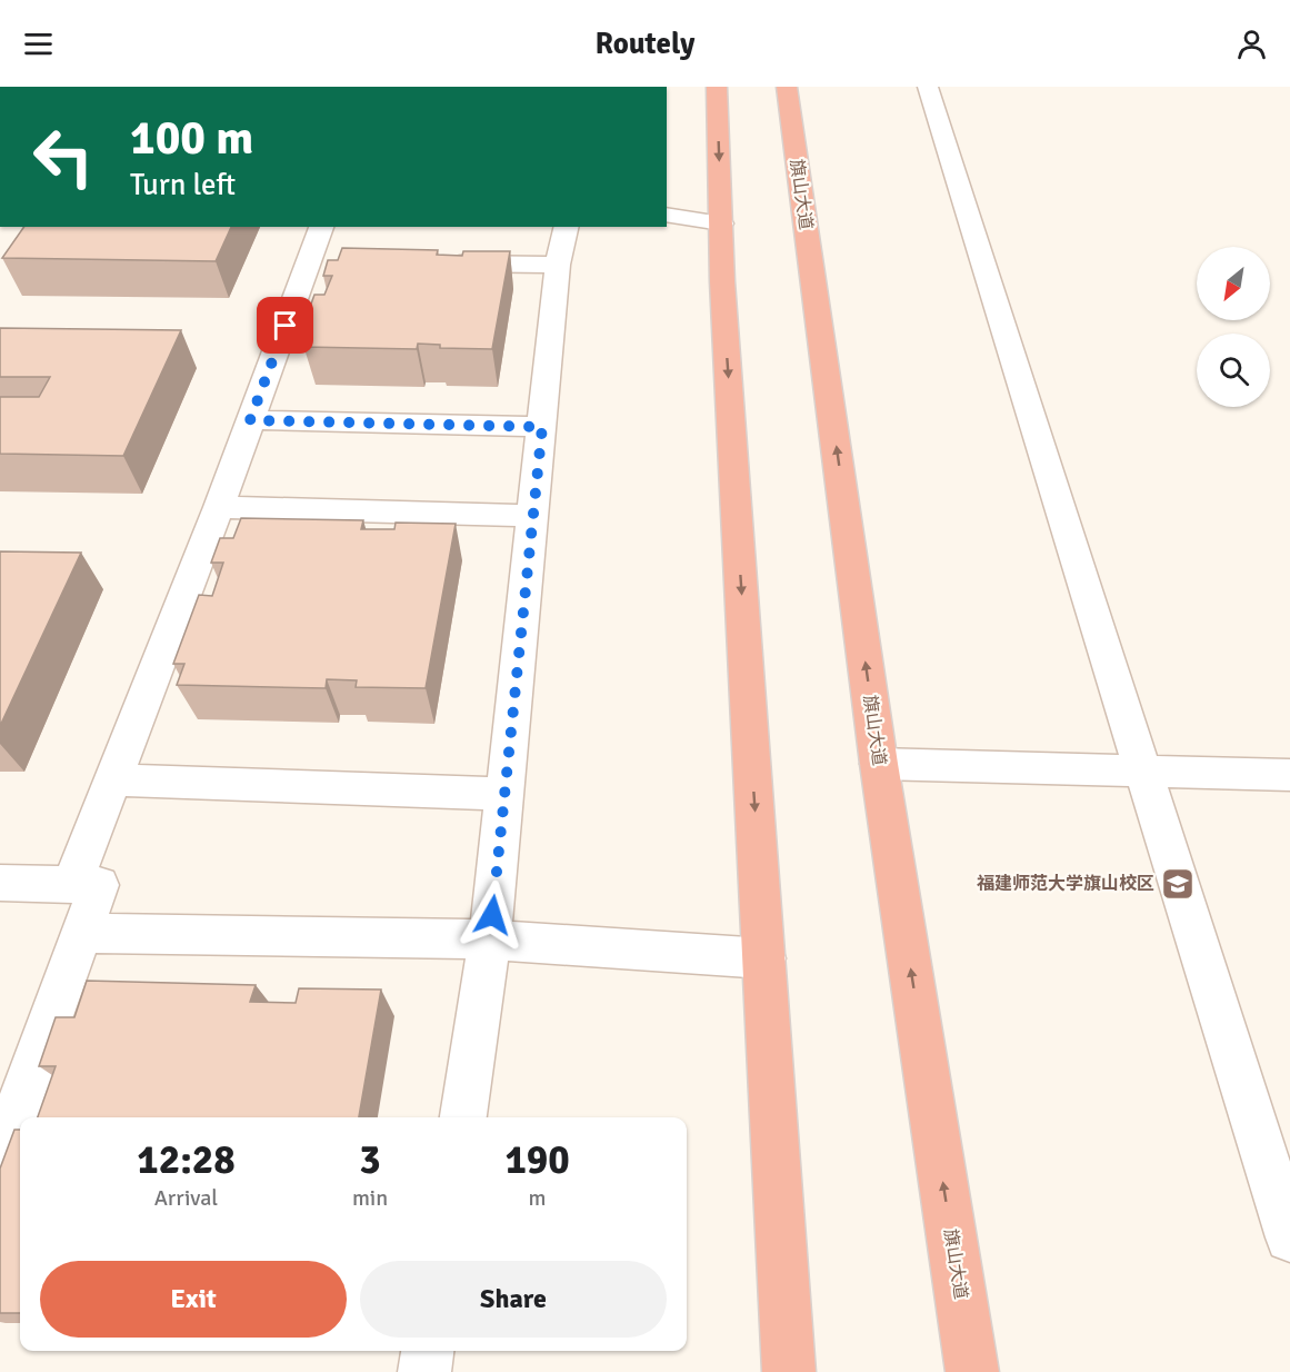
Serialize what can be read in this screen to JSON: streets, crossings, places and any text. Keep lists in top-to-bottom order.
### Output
{
  "streets": {
    "highway": ["旗山大道"]
  },
  "places": {
    "school or university": ["福建师范大学旗山校区"]
  },
  "north": "bottom left",
  "page": {
    "header": "Routely",
    "turn": ["100 m", "Turn left"],
    "eta": [
      "12:28",
      "Arrival",
      "3",
      "min",
      "190",
      "m"
    ],
    "buttons": ["Exit", "Share"]
  }
}
